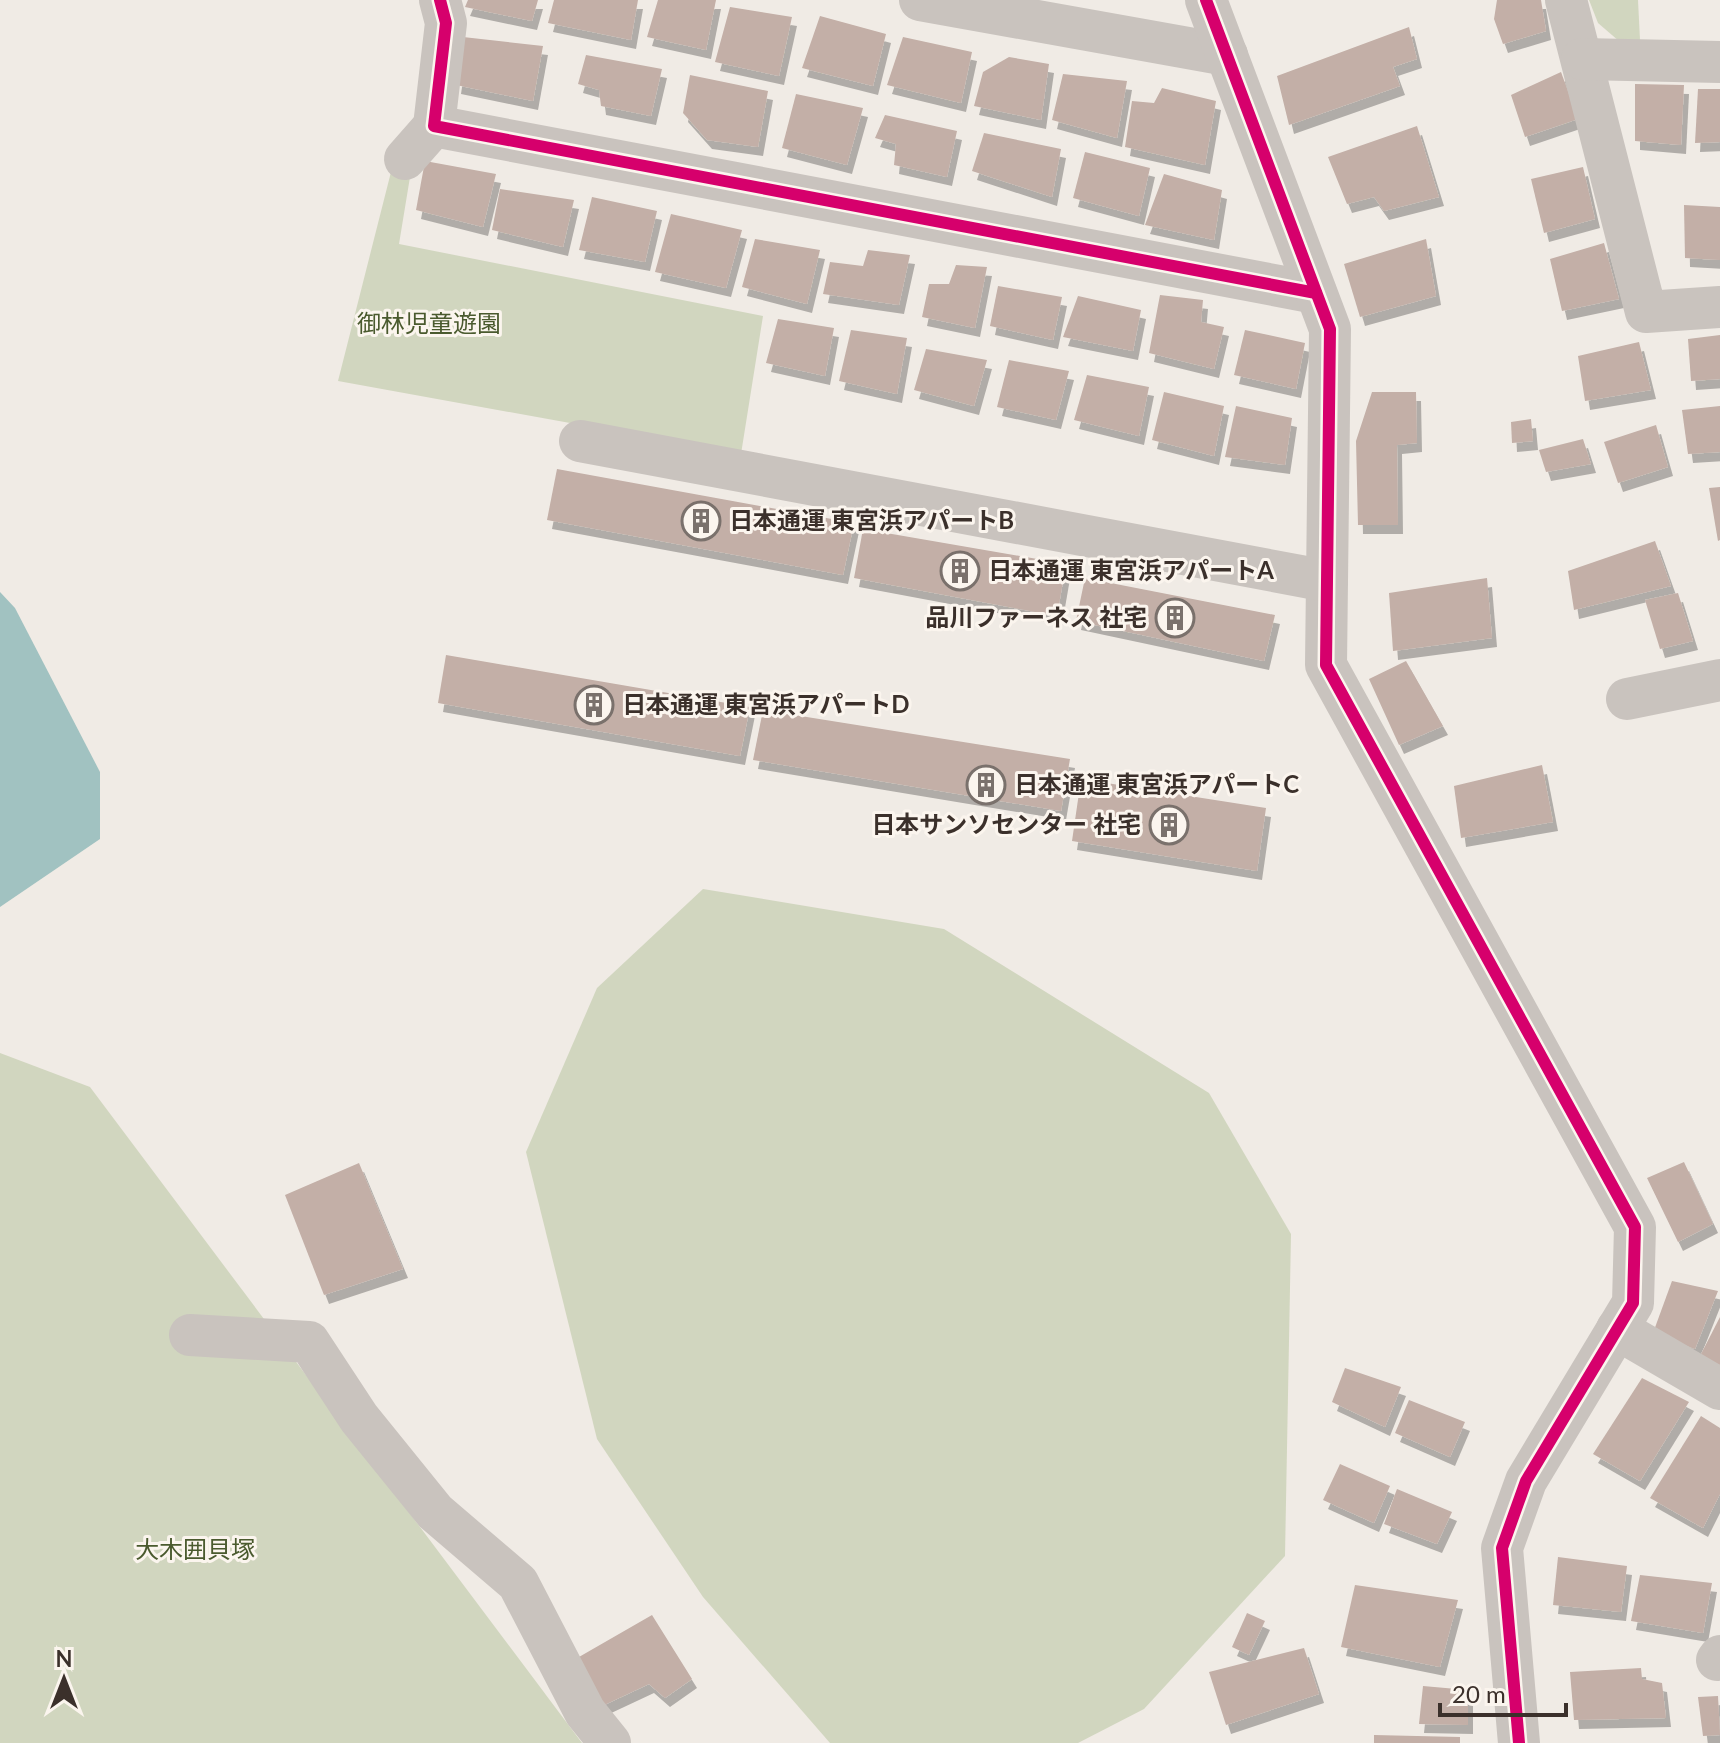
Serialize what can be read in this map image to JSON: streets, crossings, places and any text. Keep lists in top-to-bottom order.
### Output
{
  "parks": ["御林児童遊園", "大木囲貝塚"],
  "places": {
    "building": [
      "日本通運 東宮浜アパートB",
      "日本通運 東宮浜アパートA",
      "品川ファーネス 社宅",
      "日本通運 東宮浜アパートD",
      "日本通運 東宮浜アパートC",
      "日本サンソセンター 社宅"
    ]
  },
  "scale_bar": "20 m",
  "north": "top"
}
